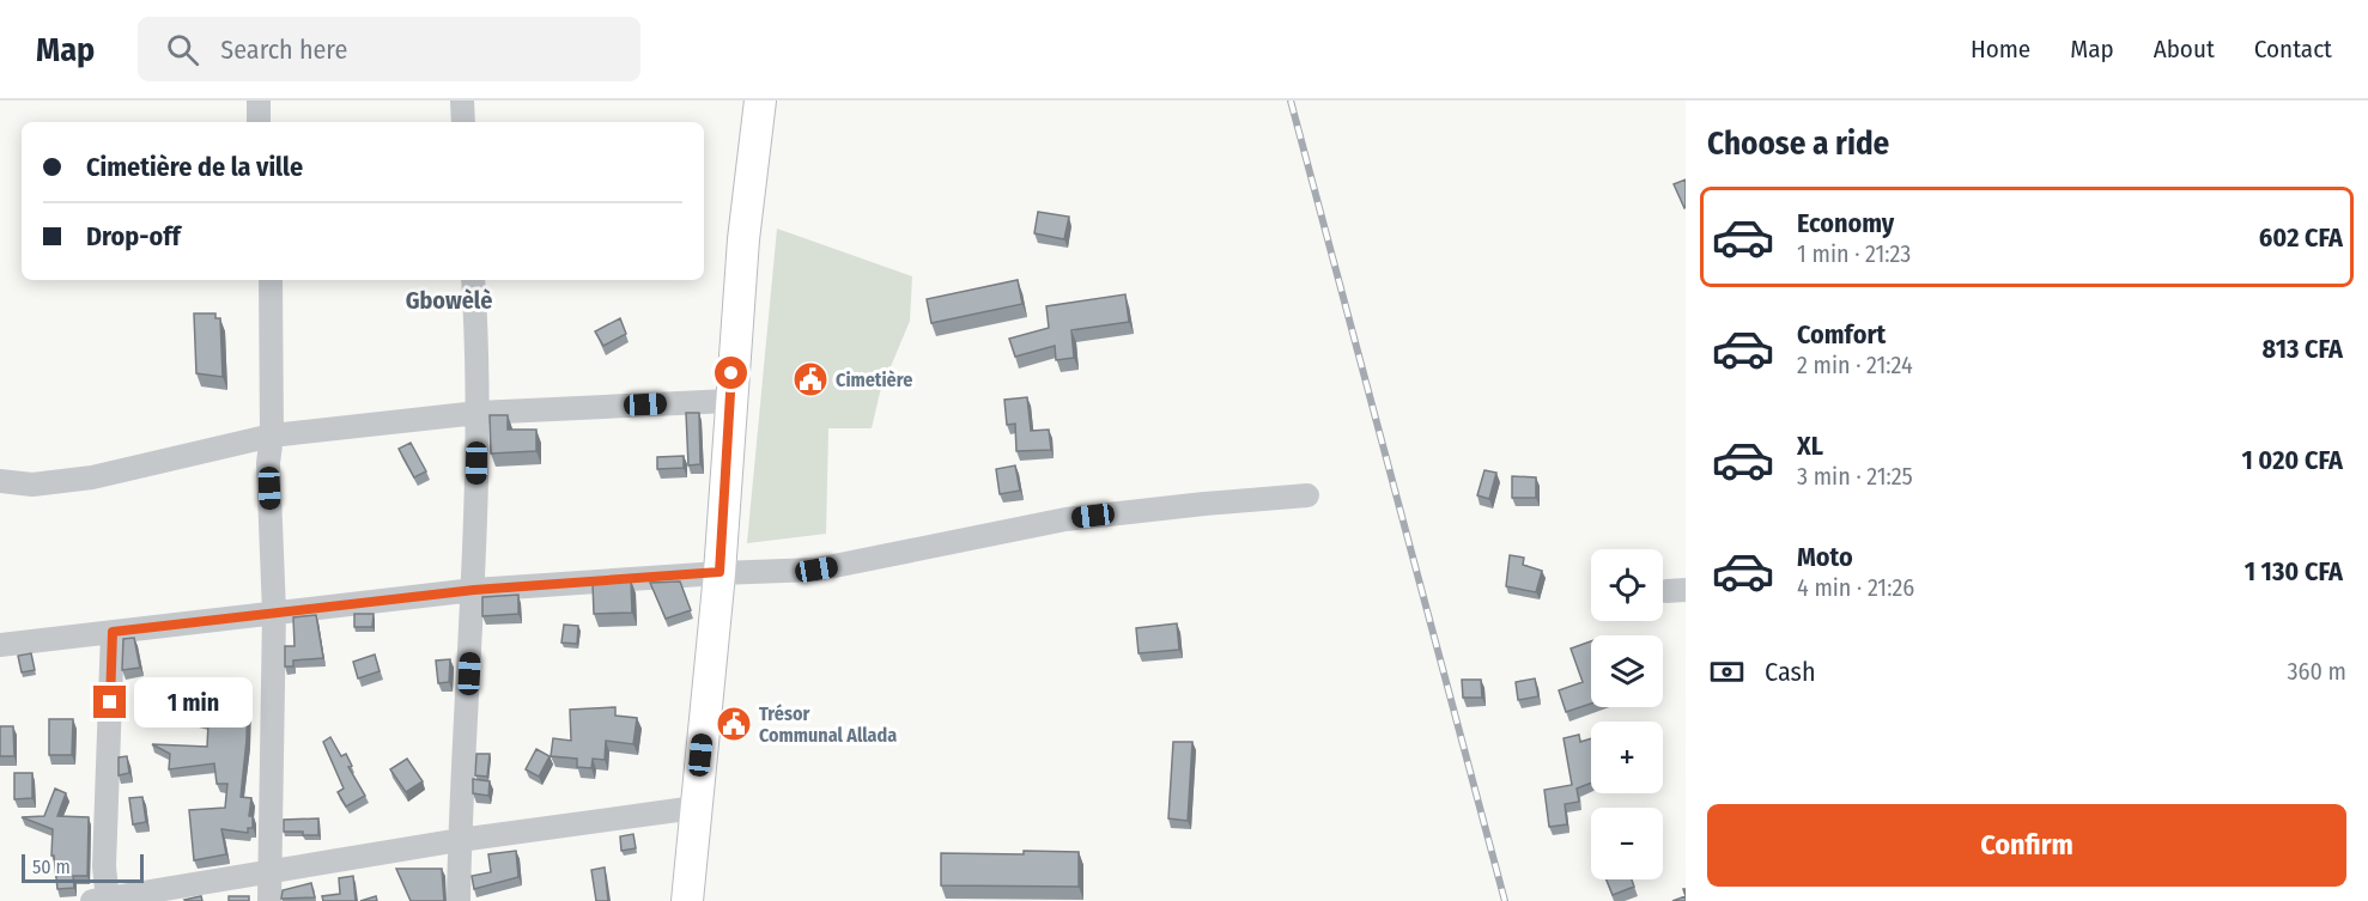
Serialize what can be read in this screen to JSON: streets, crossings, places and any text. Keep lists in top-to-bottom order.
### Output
{
  "districts": ["Gbowèlè"],
  "places": {
    "public building": ["Cimetière", "Trésor Communal Allada"]
  },
  "scale_bar": "50 m",
  "page": {
    "header": "Map",
    "search": "Search here",
    "nav": [
      "Home",
      "Map",
      "About",
      "Contact"
    ],
    "heading": "Choose a ride",
    "banner": ["Cimetière de la ville", "Drop-off"],
    "list": [
      {
        "name": "Economy",
        "note": "1 min · 21:23",
        "value": "602 CFA"
      },
      {
        "name": "Comfort",
        "note": "2 min · 21:24",
        "value": "813 CFA"
      },
      {
        "name": "XL",
        "note": "3 min · 21:25",
        "value": "1 020 CFA"
      },
      {
        "name": "Moto",
        "note": "4 min · 21:26",
        "value": "1 130 CFA"
      }
    ],
    "map_buttons": ["+", "−"],
    "pay": ["Cash", "360 m"],
    "bubble": "1 min",
    "buttons": "Confirm",
    "scale": "50 m"
  }
}
